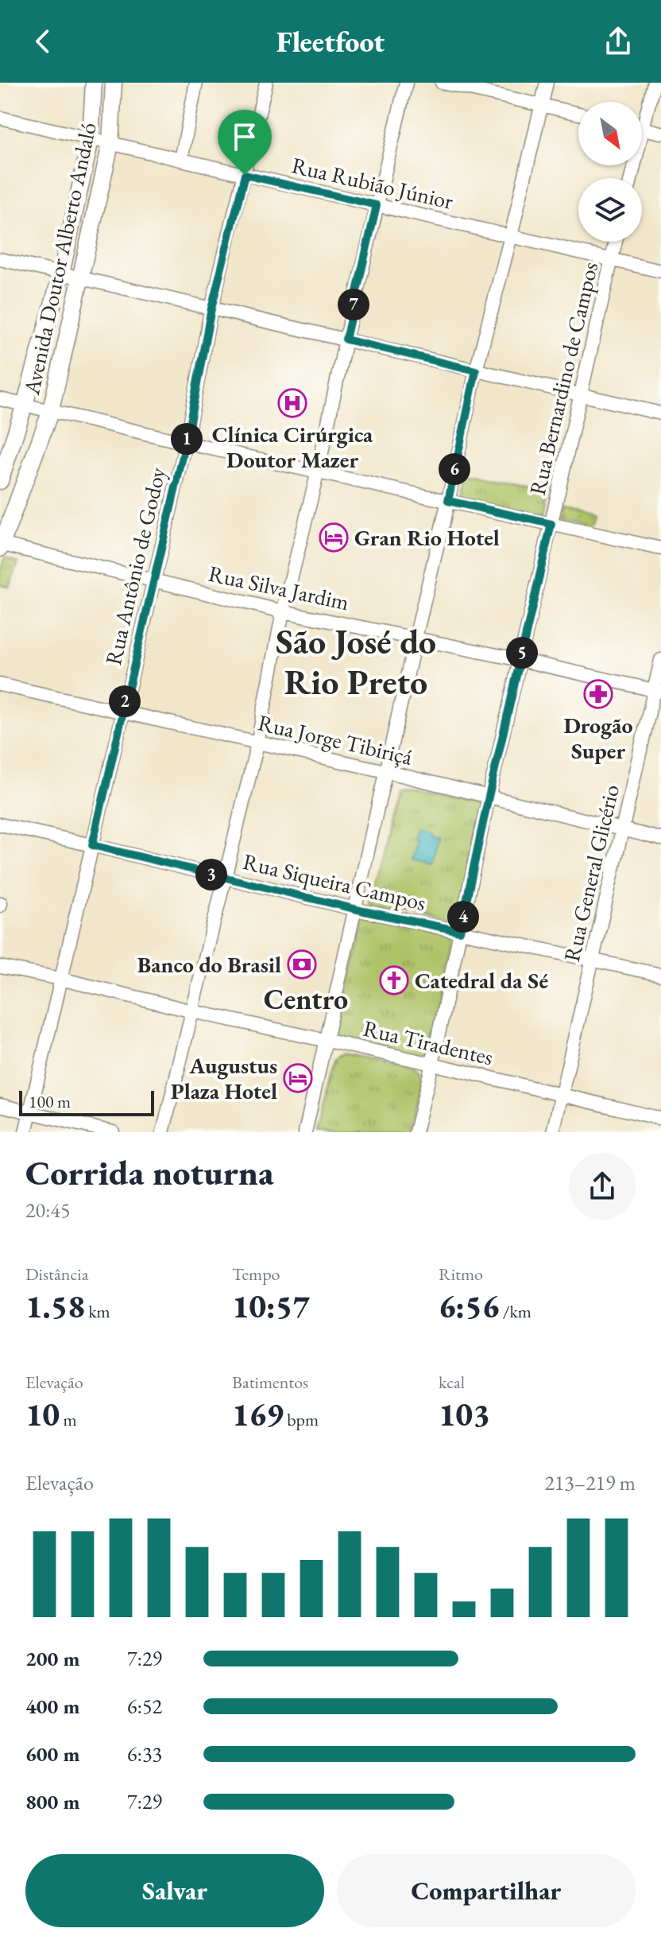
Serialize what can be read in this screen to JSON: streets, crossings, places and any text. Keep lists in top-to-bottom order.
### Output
{
  "streets": {
    "main road": ["Avenida Doutor Alberto Andaló"],
    "street": [
      "Rua Rubião Júnior",
      "Rua Bernardino de Campos",
      "Rua Antônio de Godoy",
      "Rua Silva Jardim",
      "Rua Jorge Tibiriçá",
      "Rua General Glicério",
      "Rua Siqueira Campos",
      "Rua Tiradentes"
    ]
  },
  "crossings": [
    ["Rua Rubião Júnior", "Avenida Doutor Alberto Andaló"],
    ["Rua Rubião Júnior", "Rua Bernardino de Campos"],
    ["Rua Rubião Júnior", "Rua Antônio de Godoy"],
    ["Avenida Doutor Alberto Andaló", "Rua Silva Jardim"],
    ["Rua Bernardino de Campos", "Rua Silva Jardim"],
    ["Rua Bernardino de Campos", "Rua Jorge Tibiriçá"],
    ["Rua Bernardino de Campos", "Rua Siqueira Campos"],
    ["Rua Bernardino de Campos", "Rua Tiradentes"],
    ["Rua Antônio de Godoy", "Rua Silva Jardim"],
    ["Rua Antônio de Godoy", "Rua Jorge Tibiriçá"],
    ["Rua Antônio de Godoy", "Rua Siqueira Campos"],
    ["Rua Antônio de Godoy", "Rua Tiradentes"],
    ["Rua Silva Jardim", "Rua General Glicério"],
    ["Rua Jorge Tibiriçá", "Rua General Glicério"],
    ["Rua General Glicério", "Rua Siqueira Campos"],
    ["Rua General Glicério", "Rua Tiradentes"]
  ],
  "districts": ["São José do Rio Preto", "Centro"],
  "places": {
    "hospital": ["Clínica Cirúrgica Doutor Mazer"],
    "hotel": ["Gran Rio Hotel", "Augustus Plaza Hotel"],
    "pharmacy": ["Drogão Super"],
    "bank": ["Banco do Brasil"],
    "church": ["Catedral da Sé"]
  },
  "scale_bar": "100 m",
  "north": "bottom right",
  "page": {
    "header": "Fleetfoot",
    "pins": [
      "7",
      "1",
      "6",
      "5",
      "2",
      "3",
      "4"
    ],
    "scale": "100 m",
    "heading": ["Corrida noturna", "20:45"],
    "stats": [
      ["Distância", "1.58 km"],
      ["Tempo", "10:57"],
      ["Ritmo", "6:56 /km"],
      ["Elevação", "10 m"],
      ["Batimentos", "169 bpm"],
      ["kcal", "103"]
    ],
    "chart": ["Elevação", "213–219 m"],
    "list": [
      {
        "name": "200 m",
        "note": "7:29"
      },
      {
        "name": "400 m",
        "note": "6:52"
      },
      {
        "name": "600 m",
        "note": "6:33"
      },
      {
        "name": "800 m",
        "note": "7:29"
      }
    ],
    "buttons": ["Salvar", "Compartilhar"]
  }
}
